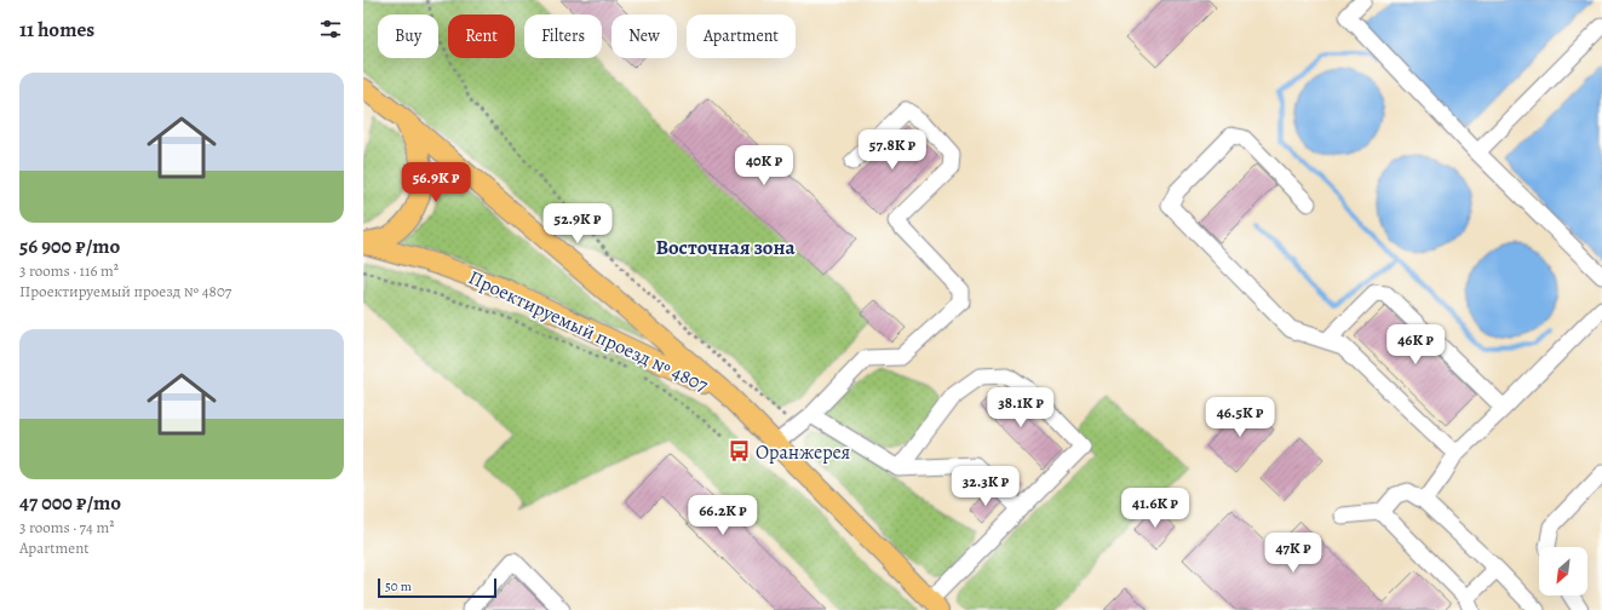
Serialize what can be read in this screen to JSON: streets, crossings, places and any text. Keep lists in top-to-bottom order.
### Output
{
  "streets": {
    "main road": ["Проектируемый проезд № 4807"]
  },
  "districts": ["Восточная зона"],
  "places": {
    "bus stop": ["Оранжерея"]
  },
  "scale_bar": "50 m",
  "north": "bottom left",
  "page": {
    "heading": "11 homes",
    "chip": [
      "Buy",
      "Rent",
      "Filters",
      "New",
      "Apartment"
    ],
    "list": [
      {
        "name": "56 900 ₽/mo",
        "note": "3 rooms · 116 m² · Проектируемый проезд № 4807"
      },
      {
        "name": "47 000 ₽/mo",
        "note": "3 rooms · 74 m² · Apartment"
      }
    ],
    "price": [
      "57.8K ₽",
      "40K ₽",
      "56.9K ₽",
      "52.9K ₽",
      "46K ₽",
      "38.1K ₽",
      "46.5K ₽",
      "32.3K ₽",
      "41.6K ₽",
      "66.2K ₽",
      "47K ₽"
    ],
    "scale": "50 m"
  }
}
